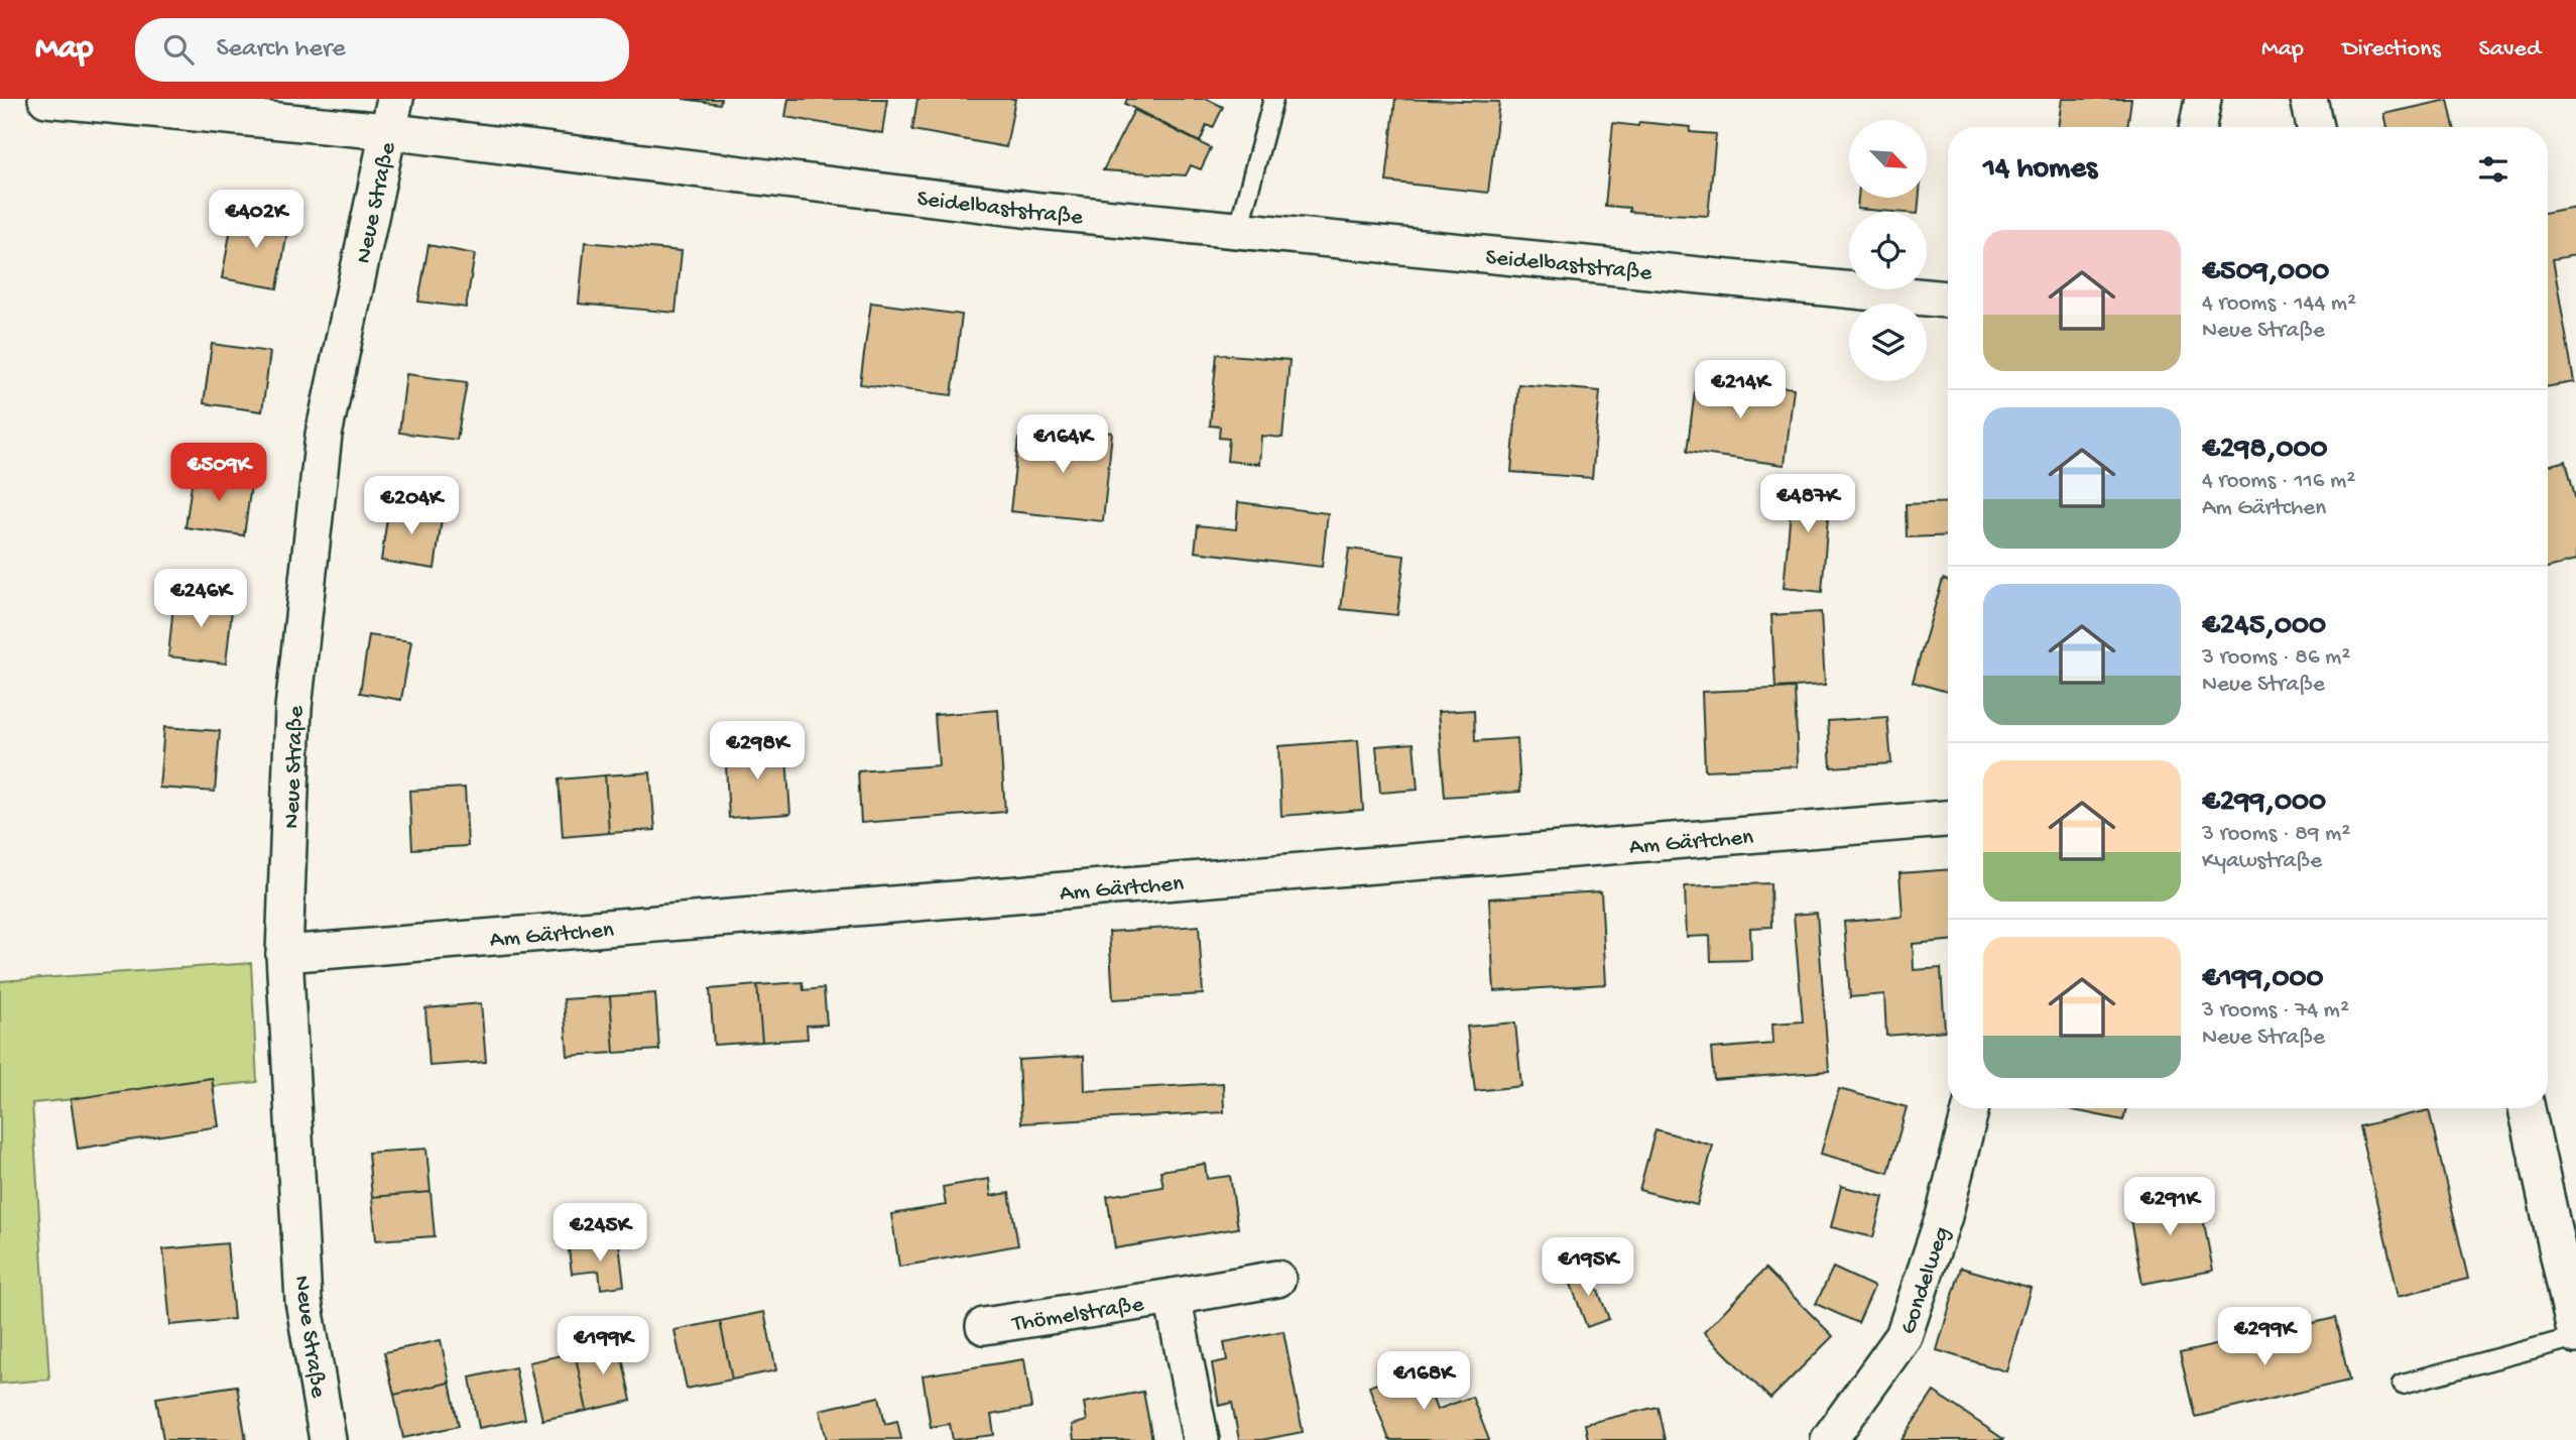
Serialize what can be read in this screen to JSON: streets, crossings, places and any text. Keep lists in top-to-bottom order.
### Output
{
  "streets": {
    "street": [
      "Neue Straße",
      "Seidelbaststraße",
      "Am Gärtchen",
      "Gondelweg",
      "Thömelstraße"
    ]
  },
  "crossings": [
    ["Neue Straße", "Seidelbaststraße"],
    ["Neue Straße", "Am Gärtchen"]
  ],
  "north": "bottom right",
  "page": {
    "header": "Map",
    "search": "Search here",
    "nav": ["Map", "Directions", "Saved"],
    "heading": "14 homes",
    "price": [
      "€402K",
      "€214K",
      "€164K",
      "€509K",
      "€487K",
      "€204K",
      "€246K",
      "€298K",
      "€291K",
      "€245K",
      "€195K",
      "€299K",
      "€199K",
      "€168K"
    ],
    "list": [
      {
        "name": "€509,000",
        "note": "4 rooms · 144 m² · Neue Straße"
      },
      {
        "name": "€298,000",
        "note": "4 rooms · 116 m² · Am Gärtchen"
      },
      {
        "name": "€245,000",
        "note": "3 rooms · 86 m² · Neue Straße"
      },
      {
        "name": "€299,000",
        "note": "3 rooms · 89 m² · Kyawstraße"
      },
      {
        "name": "€199,000",
        "note": "3 rooms · 74 m² · Neue Straße"
      }
    ]
  }
}
